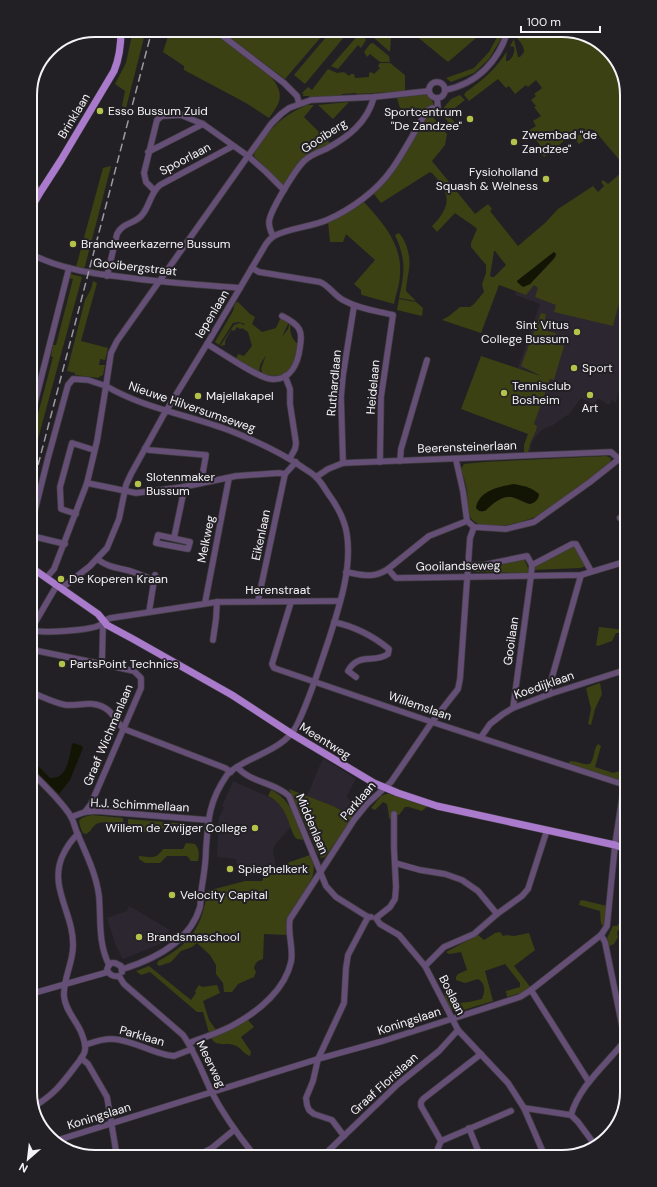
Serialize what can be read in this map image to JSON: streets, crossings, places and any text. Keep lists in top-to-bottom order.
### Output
{
  "streets": {
    "main road": ["Brinklaan", "Meentweg"],
    "street": [
      "Gooiberg",
      "Spoorlaan",
      "Gooibergstraat",
      "Iepenlaan",
      "Ruthardlaan",
      "Heidelaan",
      "Nieuwe Hilversumseweg",
      "Beerensteinerlaan",
      "Eikenlaan",
      "Melkweg",
      "Gooilandseweg",
      "Herenstraat",
      "Gooilaan",
      "Koedijklaan",
      "Willemslaan",
      "Graaf Wichmanlaan",
      "Parklaan",
      "H.J. Schimmellaan",
      "Middenlaan",
      "Boslaan",
      "Koningslaan",
      "Meerweg",
      "Graaf Florislaan"
    ]
  },
  "crossings": [
    ["Gooiberg", "Iepenlaan"],
    ["Spoorlaan", "Gooibergstraat"],
    ["Gooibergstraat", "Iepenlaan"],
    ["Iepenlaan", "Nieuwe Hilversumseweg"],
    ["Ruthardlaan", "Heidelaan"],
    ["Ruthardlaan", "Beerensteinerlaan"],
    ["Heidelaan", "Beerensteinerlaan"],
    ["Nieuwe Hilversumseweg", "Beerensteinerlaan"],
    ["Nieuwe Hilversumseweg", "Herenstraat"],
    ["Nieuwe Hilversumseweg", "Willemslaan"],
    ["Nieuwe Hilversumseweg", "Meentweg"],
    ["Eikenlaan", "Herenstraat"],
    ["Melkweg", "Herenstraat"],
    ["Gooilandseweg", "Gooilaan"],
    ["Gooilandseweg", "Parklaan"],
    ["Herenstraat", "Willemslaan"],
    ["Herenstraat", "Meentweg"],
    ["Gooilaan", "Koedijklaan"],
    ["Koedijklaan", "Willemslaan"],
    ["Willemslaan", "Parklaan"],
    ["Graaf Wichmanlaan", "H.J. Schimmellaan"],
    ["Meentweg", "Parklaan"],
    ["Parklaan", "Middenlaan"],
    ["Parklaan", "Meerweg"],
    ["Boslaan", "Koningslaan"],
    ["Boslaan", "Graaf Florislaan"],
    ["Koningslaan", "Meerweg"]
  ],
  "places": [
    "Esso Bussum Zuid",
    "Sportcentrum \"De Zandzee\"",
    "Zwembad \"de Zandzee\"",
    "Fysioholland Squash & Welness",
    "Brandweerkazerne Bussum",
    "Sint Vitus College Bussum",
    "Sport",
    "Tennisclub Bosheim",
    "Art",
    "Majellakapel",
    "Slotenmaker Bussum",
    "De Koperen Kraan",
    "PartsPoint Technics",
    "Willem de Zwijger College",
    "Spieghelkerk",
    "Velocity Capital",
    "Brandsmaschool"
  ],
  "scale_bar": "100 m",
  "north": "bottom left"
}
